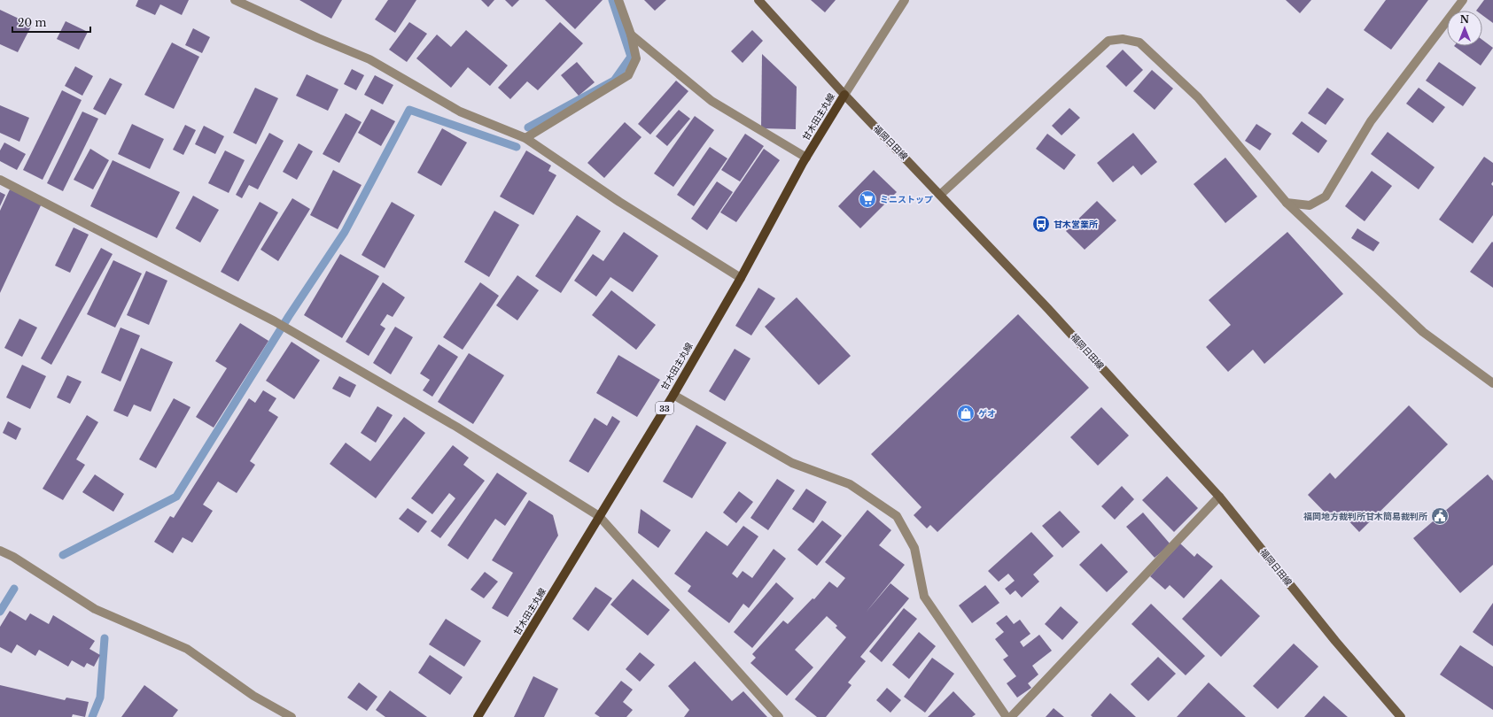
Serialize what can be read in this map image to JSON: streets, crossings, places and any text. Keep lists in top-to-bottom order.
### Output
{
  "streets": {
    "main road": ["甘木田主丸線", "福岡日田線", "33"]
  },
  "crossings": [
    ["甘木田主丸線", "福岡日田線"]
  ],
  "places": {
    "supermarket": ["ミニストップ"],
    "bus stop": ["甘木営業所"],
    "shop": ["ゲオ"],
    "public building": ["福岡地方裁判所甘木簡易裁判所"]
  },
  "scale_bar": "20 m",
  "north": "top"
}
